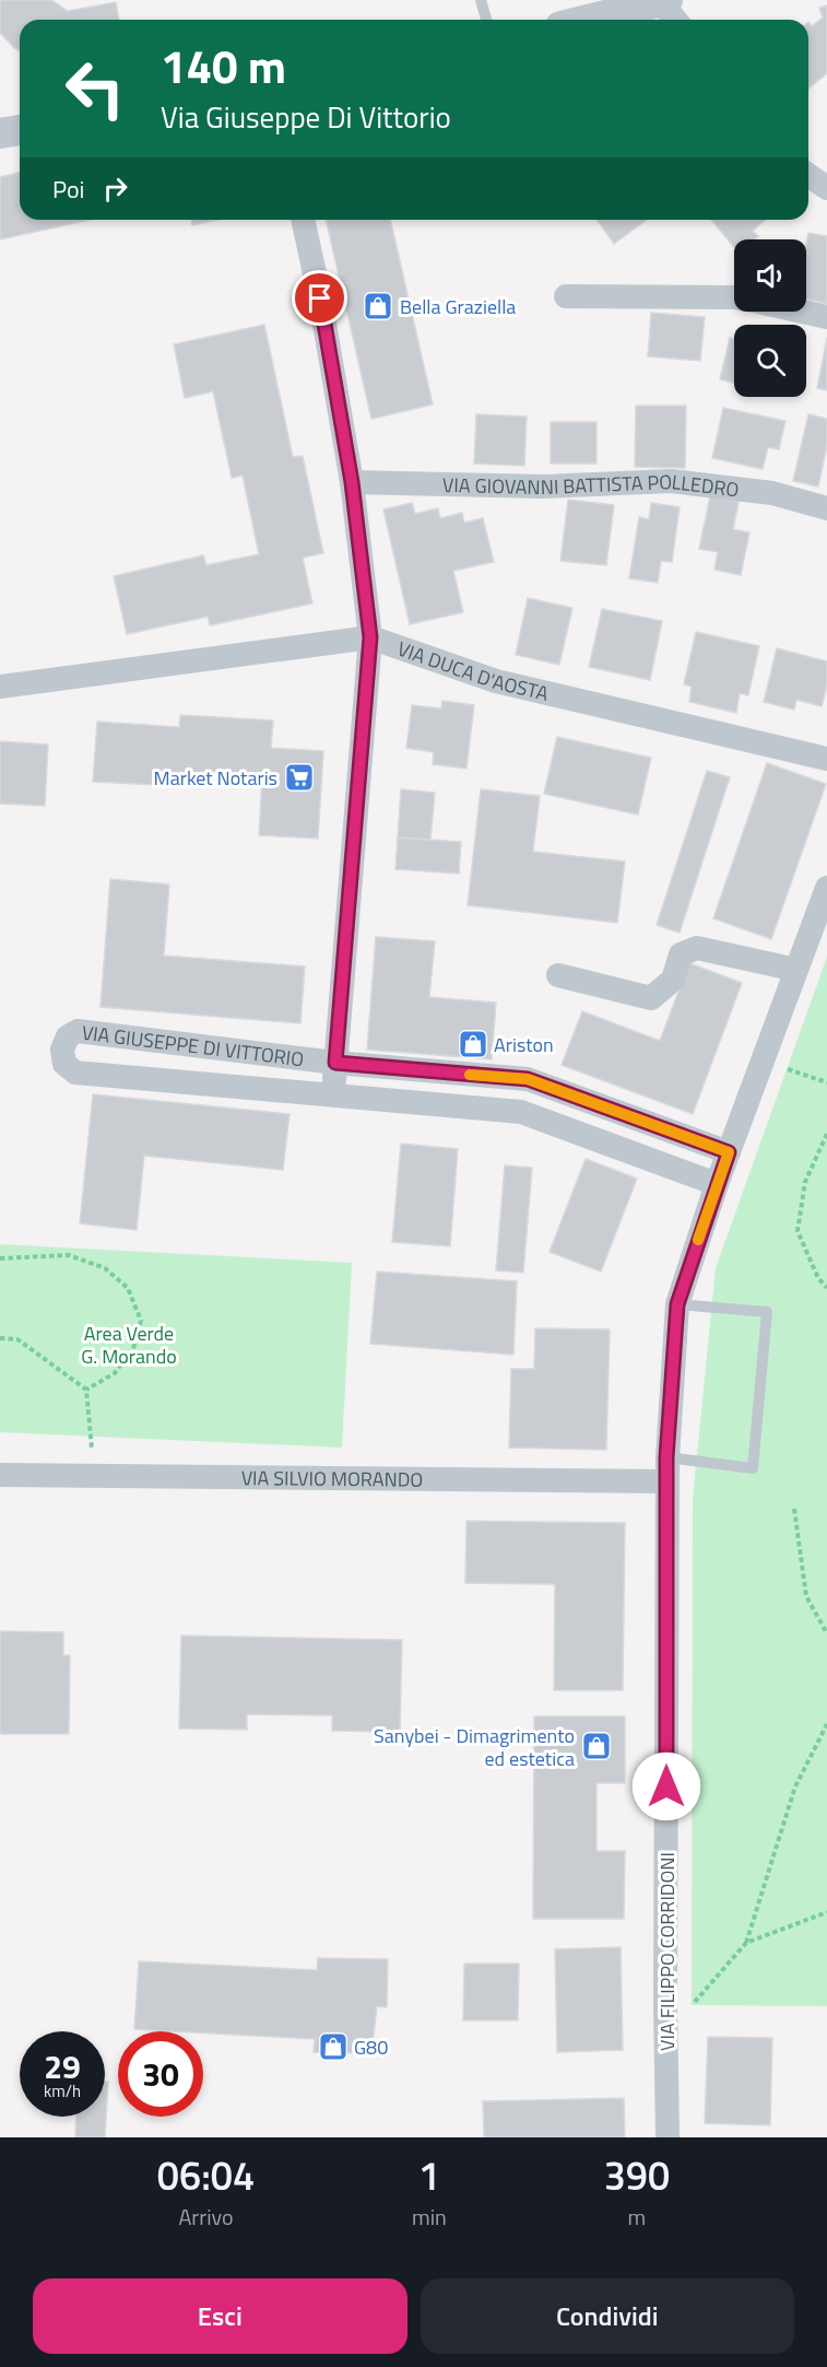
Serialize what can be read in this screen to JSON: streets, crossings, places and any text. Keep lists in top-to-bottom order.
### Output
{
  "streets": {
    "street": [
      "VIA GIOVANNI BATTISTA POLLEDRO",
      "VIA DUCA D'AOSTA",
      "VIA GIUSEPPE DI VITTORIO",
      "VIA SILVIO MORANDO",
      "VIA FILIPPO CORRIDONI"
    ]
  },
  "crossings": [
    ["VIA GIUSEPPE DI VITTORIO", "VIA FILIPPO CORRIDONI"],
    ["VIA SILVIO MORANDO", "VIA FILIPPO CORRIDONI"]
  ],
  "parks": ["Area Verde G. Morando"],
  "places": {
    "shop": [
      "Bella Graziella",
      "Ariston",
      "Sanybei - Dimagrimento ed estetica",
      "G80"
    ],
    "supermarket": ["Market Notaris"]
  },
  "page": {
    "turn": ["140 m", "Via Giuseppe Di Vittorio"],
    "then": "Poi",
    "speed": "29 km/h",
    "limit": "30",
    "eta": [
      "06:04",
      "Arrivo",
      "1",
      "min",
      "390",
      "m"
    ],
    "buttons": ["Esci", "Condividi"]
  }
}
